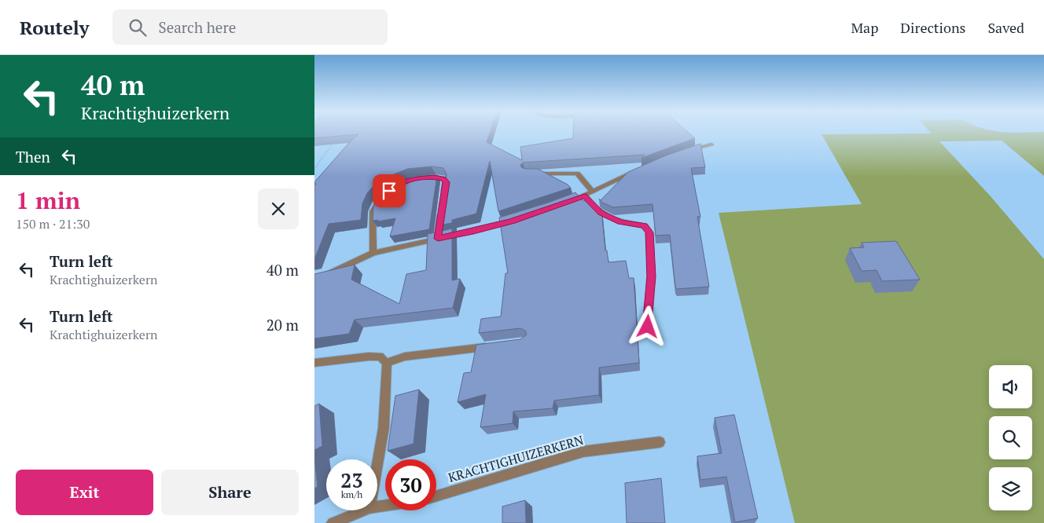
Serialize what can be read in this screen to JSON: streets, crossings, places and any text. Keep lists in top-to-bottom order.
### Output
{
  "streets": {
    "street": ["KRACHTIGHUIZERKERN"]
  },
  "page": {
    "header": "Routely",
    "search": "Search here",
    "nav": ["Map", "Directions", "Saved"],
    "turn": ["40 m", "Krachtighuizerkern"],
    "then": "Then",
    "heading": ["1 min", "150 m · 21:30"],
    "list": [
      {
        "name": "Turn left",
        "note": "Krachtighuizerkern",
        "value": "40 m"
      },
      {
        "name": "Turn left",
        "note": "Krachtighuizerkern",
        "value": "20 m"
      }
    ],
    "speed": "23 km/h",
    "limit": "30",
    "buttons": ["Exit", "Share"]
  }
}
